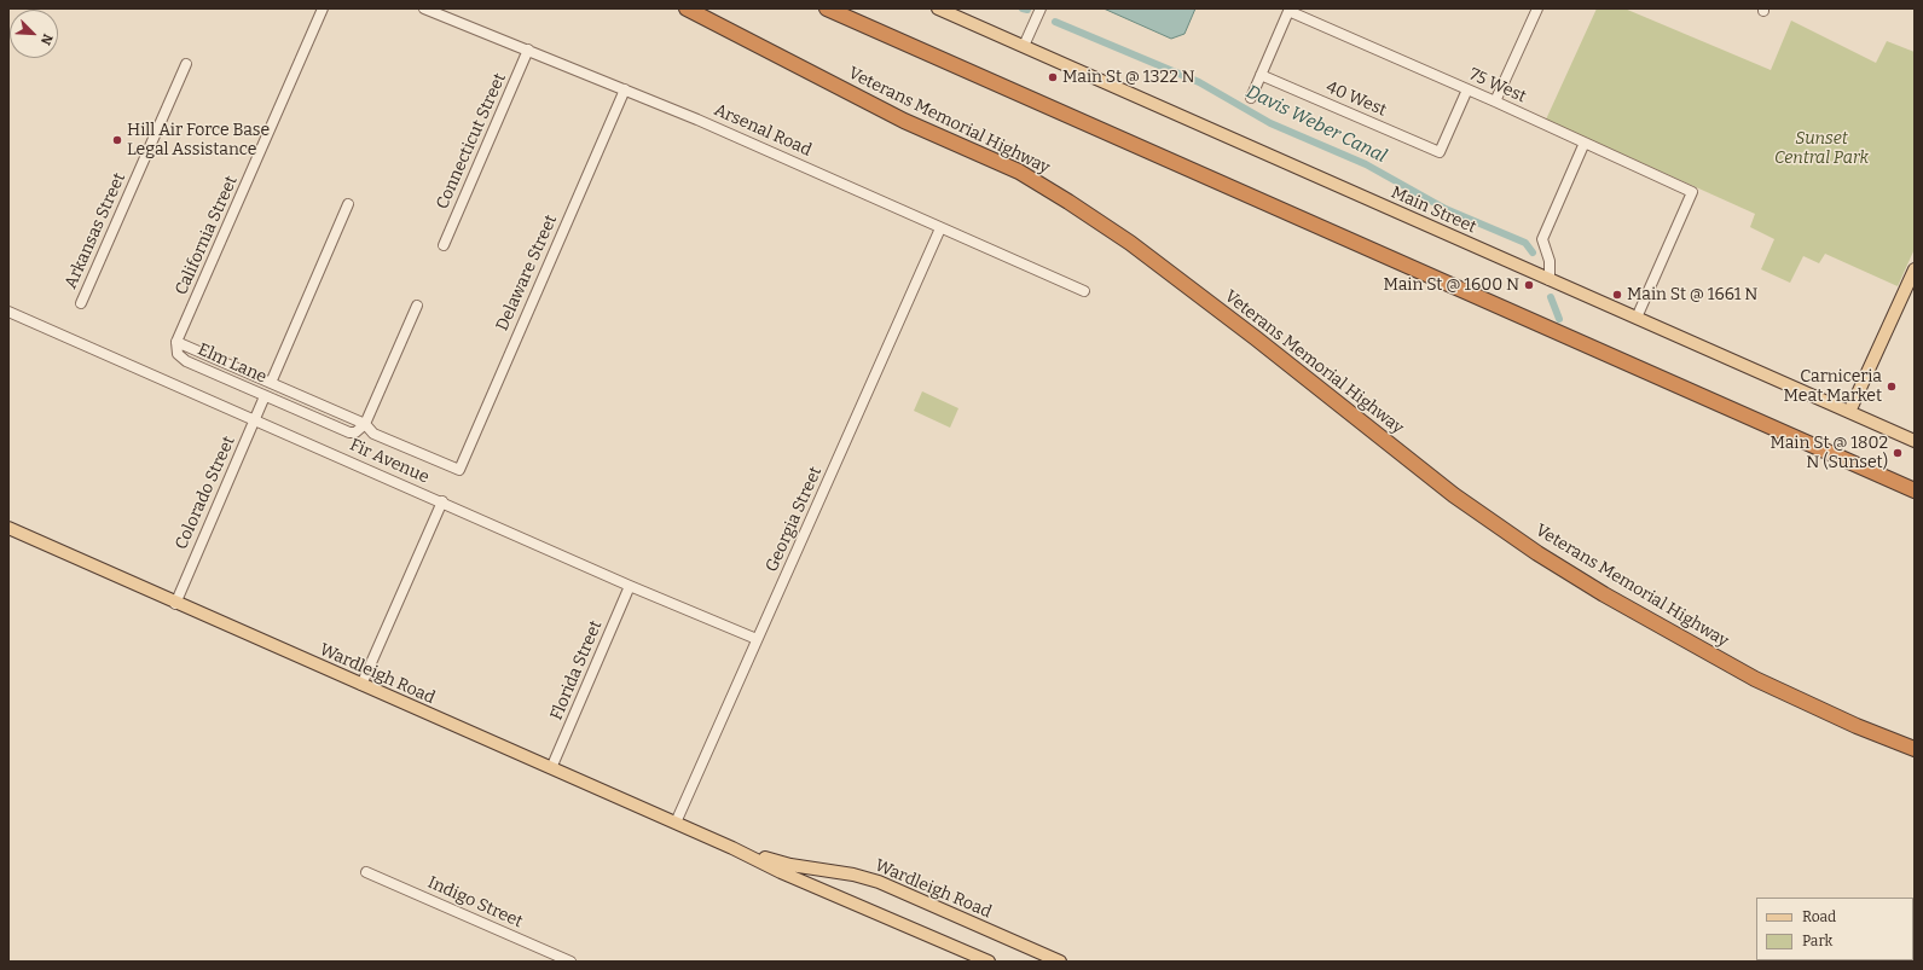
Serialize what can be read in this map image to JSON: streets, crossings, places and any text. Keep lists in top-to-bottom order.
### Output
{
  "streets": {
    "highway": ["Veterans Memorial Highway"],
    "main road": ["Main Street", "Wardleigh Road"],
    "street": [
      "75 West",
      "40 West",
      "Arsenal Road",
      "Connecticut Street",
      "Arkansas Street",
      "California Street",
      "Delaware Street",
      "Elm Lane",
      "Fir Avenue",
      "Colorado Street",
      "Georgia Street",
      "Florida Street",
      "Indigo Street"
    ]
  },
  "crossings": [
    ["75 West", "40 West"],
    ["75 West", "Main Street"],
    ["Arsenal Road", "Connecticut Street"],
    ["Arsenal Road", "Delaware Street"],
    ["Arsenal Road", "Georgia Street"],
    ["California Street", "Elm Lane"],
    ["Delaware Street", "Elm Lane"],
    ["Elm Lane", "Colorado Street"],
    ["Fir Avenue", "Colorado Street"],
    ["Fir Avenue", "Georgia Street"],
    ["Fir Avenue", "Florida Street"],
    ["Colorado Street", "Wardleigh Road"],
    ["Georgia Street", "Wardleigh Road"],
    ["Florida Street", "Wardleigh Road"]
  ],
  "water": ["Davis Weber Canal"],
  "parks": ["Sunset Central Park"],
  "places": [
    "Main St @ 1322 N",
    "Hill Air Force Base Legal Assistance",
    "Main St @ 1600 N",
    "Main St @ 1661 N",
    "Carniceria Meat Market",
    "Main St @ 1802 N (Sunset)"
  ],
  "legend": ["Road", "Park"],
  "north": "bottom right"
}
